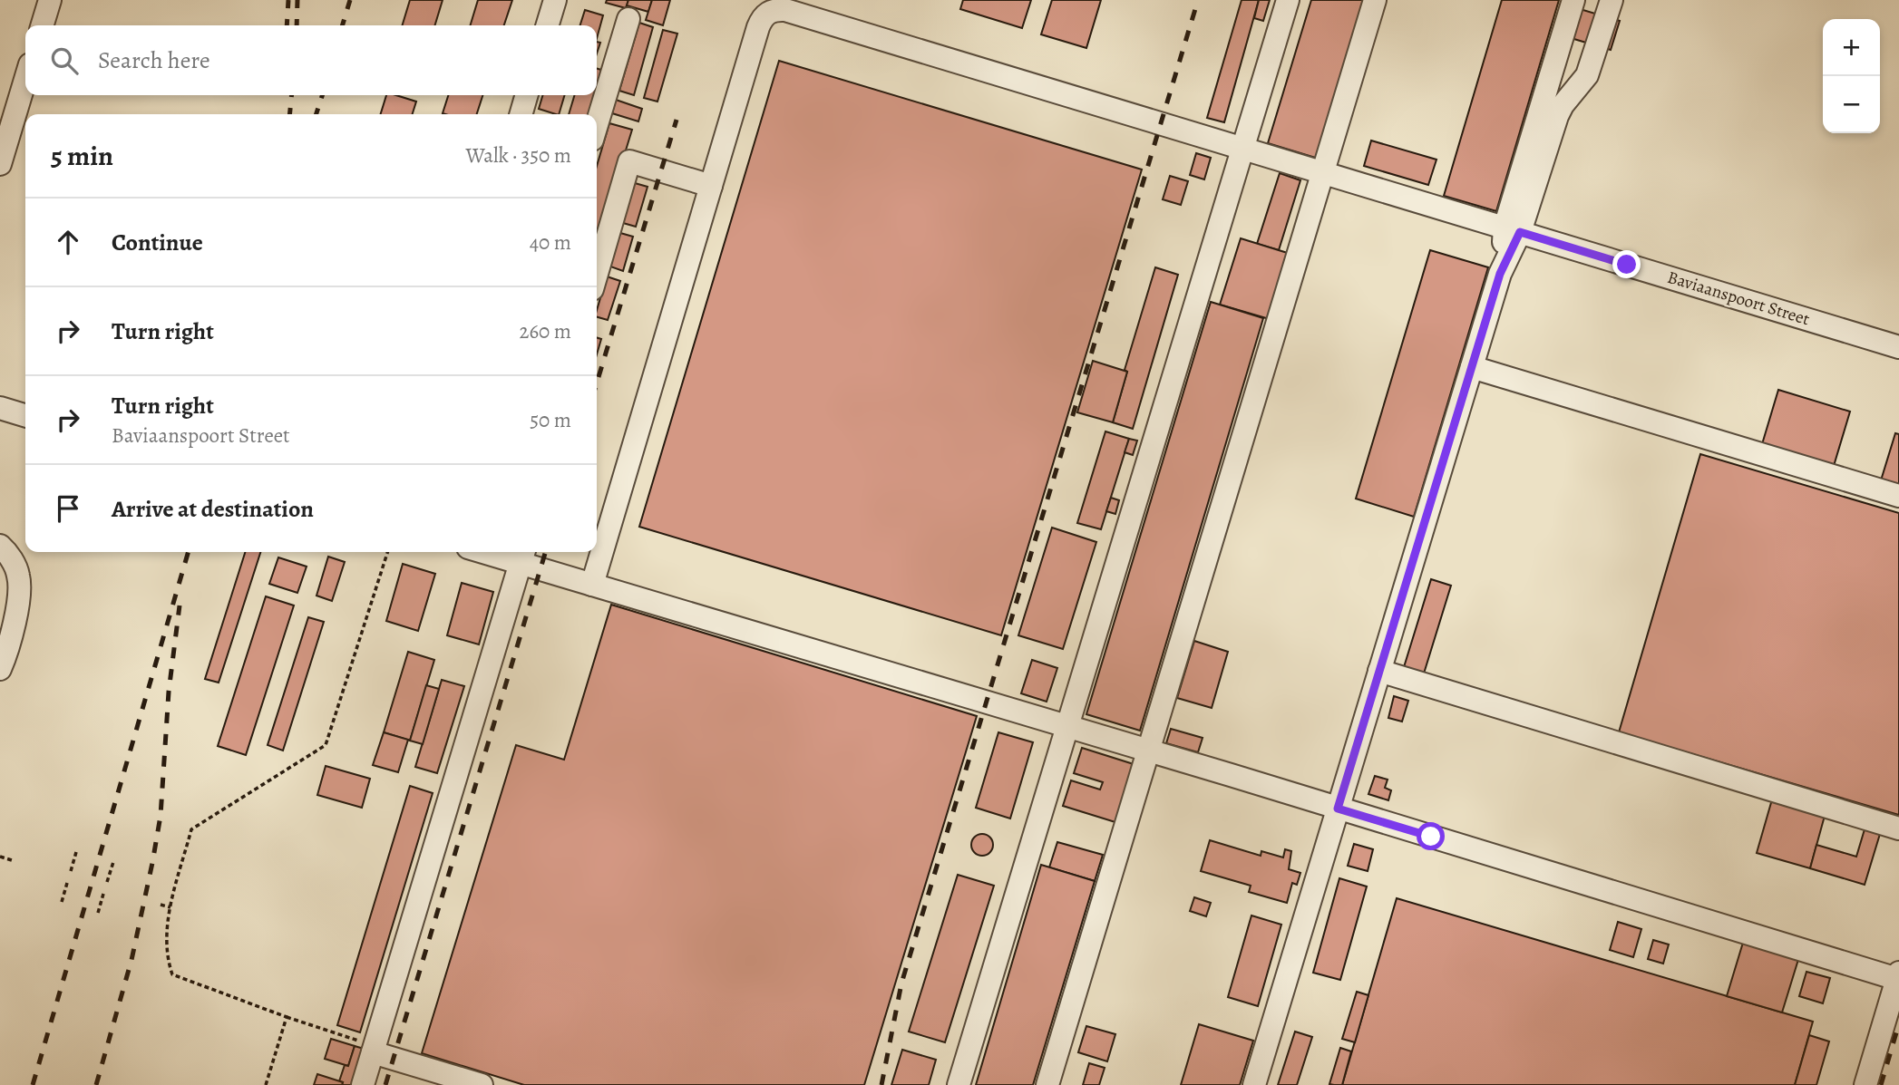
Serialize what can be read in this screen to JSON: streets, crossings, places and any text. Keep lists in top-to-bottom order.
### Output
{
  "streets": {
    "street": ["Baviaanspoort Street"]
  },
  "page": {
    "map_buttons": ["+", "−"],
    "search": "Search here",
    "heading": ["5 min", "Walk · 350 m"],
    "list": [
      ["Continue", "40 m"],
      ["Turn right", "260 m"],
      ["Turn right", "Baviaanspoort Street", "50 m"],
      "Arrive at destination"
    ]
  }
}
